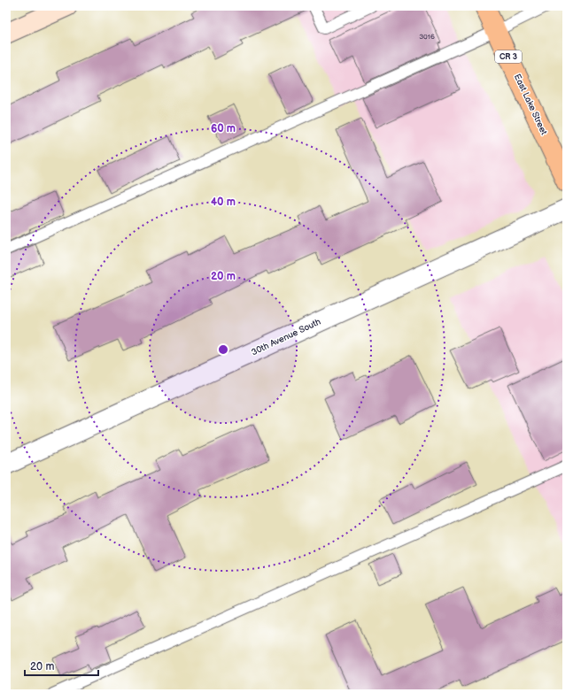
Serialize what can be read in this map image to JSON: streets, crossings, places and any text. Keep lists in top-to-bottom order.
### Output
{
  "streets": {
    "main road": ["CR 3", "East Lake Street"],
    "street": ["30th Avenue South"]
  },
  "house_numbers": ["3016"],
  "scale_bar": "20 m",
  "rings": ["60 m", "40 m", "20 m"]
}
